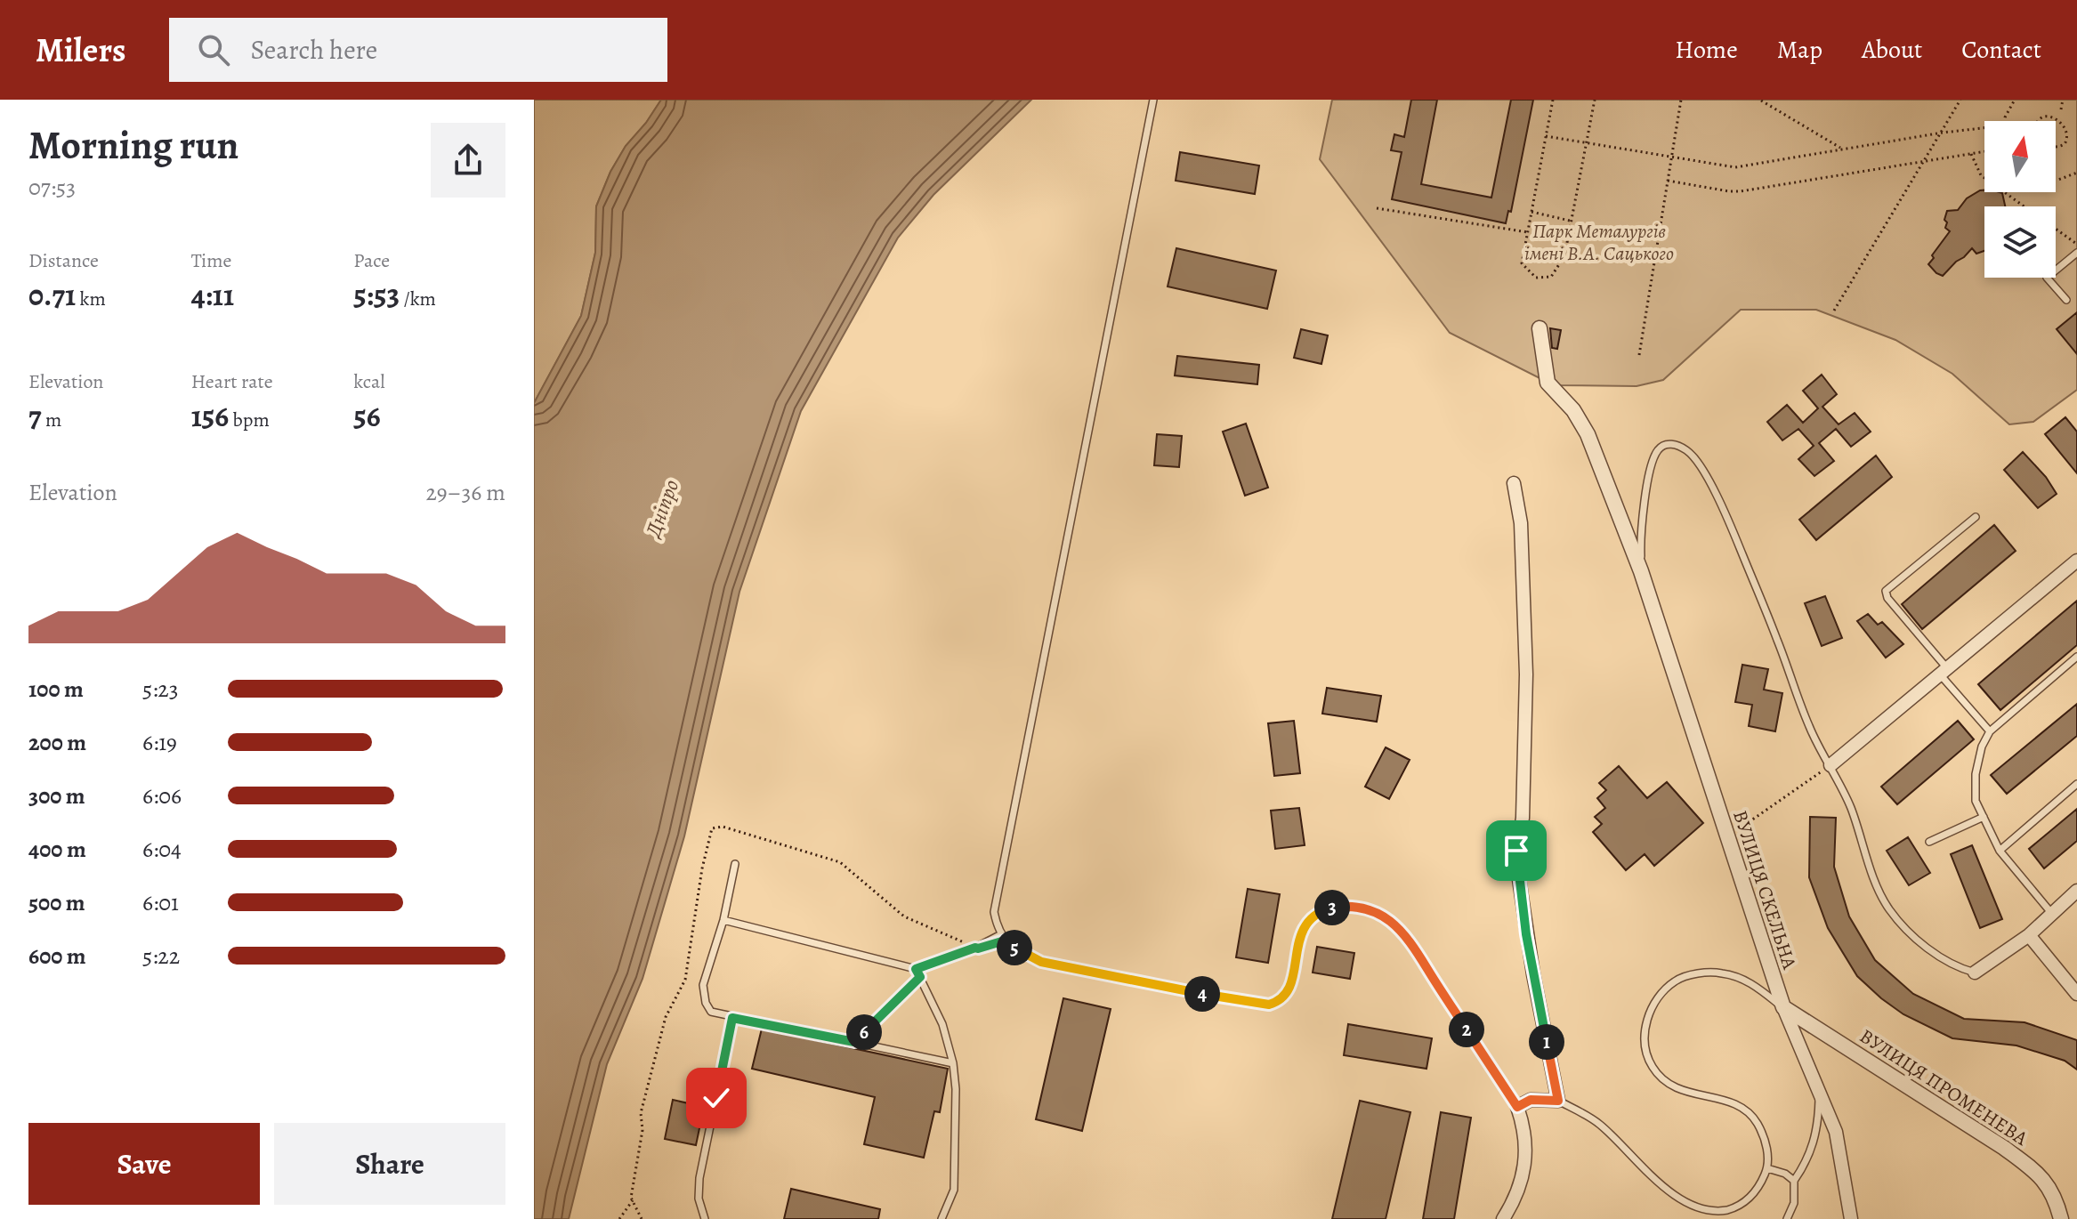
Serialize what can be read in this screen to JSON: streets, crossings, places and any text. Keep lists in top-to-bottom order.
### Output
{
  "streets": {
    "street": ["ВУЛИЦЯ СКЕЛЬНА", "ВУЛИЦЯ ПРОМЕНЕВА"]
  },
  "crossings": [
    ["ВУЛИЦЯ СКЕЛЬНА", "ВУЛИЦЯ ПРОМЕНЕВА"]
  ],
  "water": ["Дніпро"],
  "parks": ["Парк Металургів імені В.А. Сацького"],
  "north": "top",
  "page": {
    "header": "Milers",
    "search": "Search here",
    "nav": [
      "Home",
      "Map",
      "About",
      "Contact"
    ],
    "heading": ["Morning run", "07:53"],
    "stats": [
      ["Distance", "0.71 km"],
      ["Time", "4:11"],
      ["Pace", "5:53 /km"],
      ["Elevation", "7 m"],
      ["Heart rate", "156 bpm"],
      ["kcal", "56"]
    ],
    "chart": ["Elevation", "29–36 m"],
    "list": [
      {
        "name": "100 m",
        "note": "5:23"
      },
      {
        "name": "200 m",
        "note": "6:19"
      },
      {
        "name": "300 m",
        "note": "6:06"
      },
      {
        "name": "400 m",
        "note": "6:04"
      },
      {
        "name": "500 m",
        "note": "6:01"
      },
      {
        "name": "600 m",
        "note": "5:22"
      }
    ],
    "pins": [
      "3",
      "5",
      "4",
      "2",
      "6",
      "1"
    ],
    "buttons": ["Save", "Share"]
  }
}
